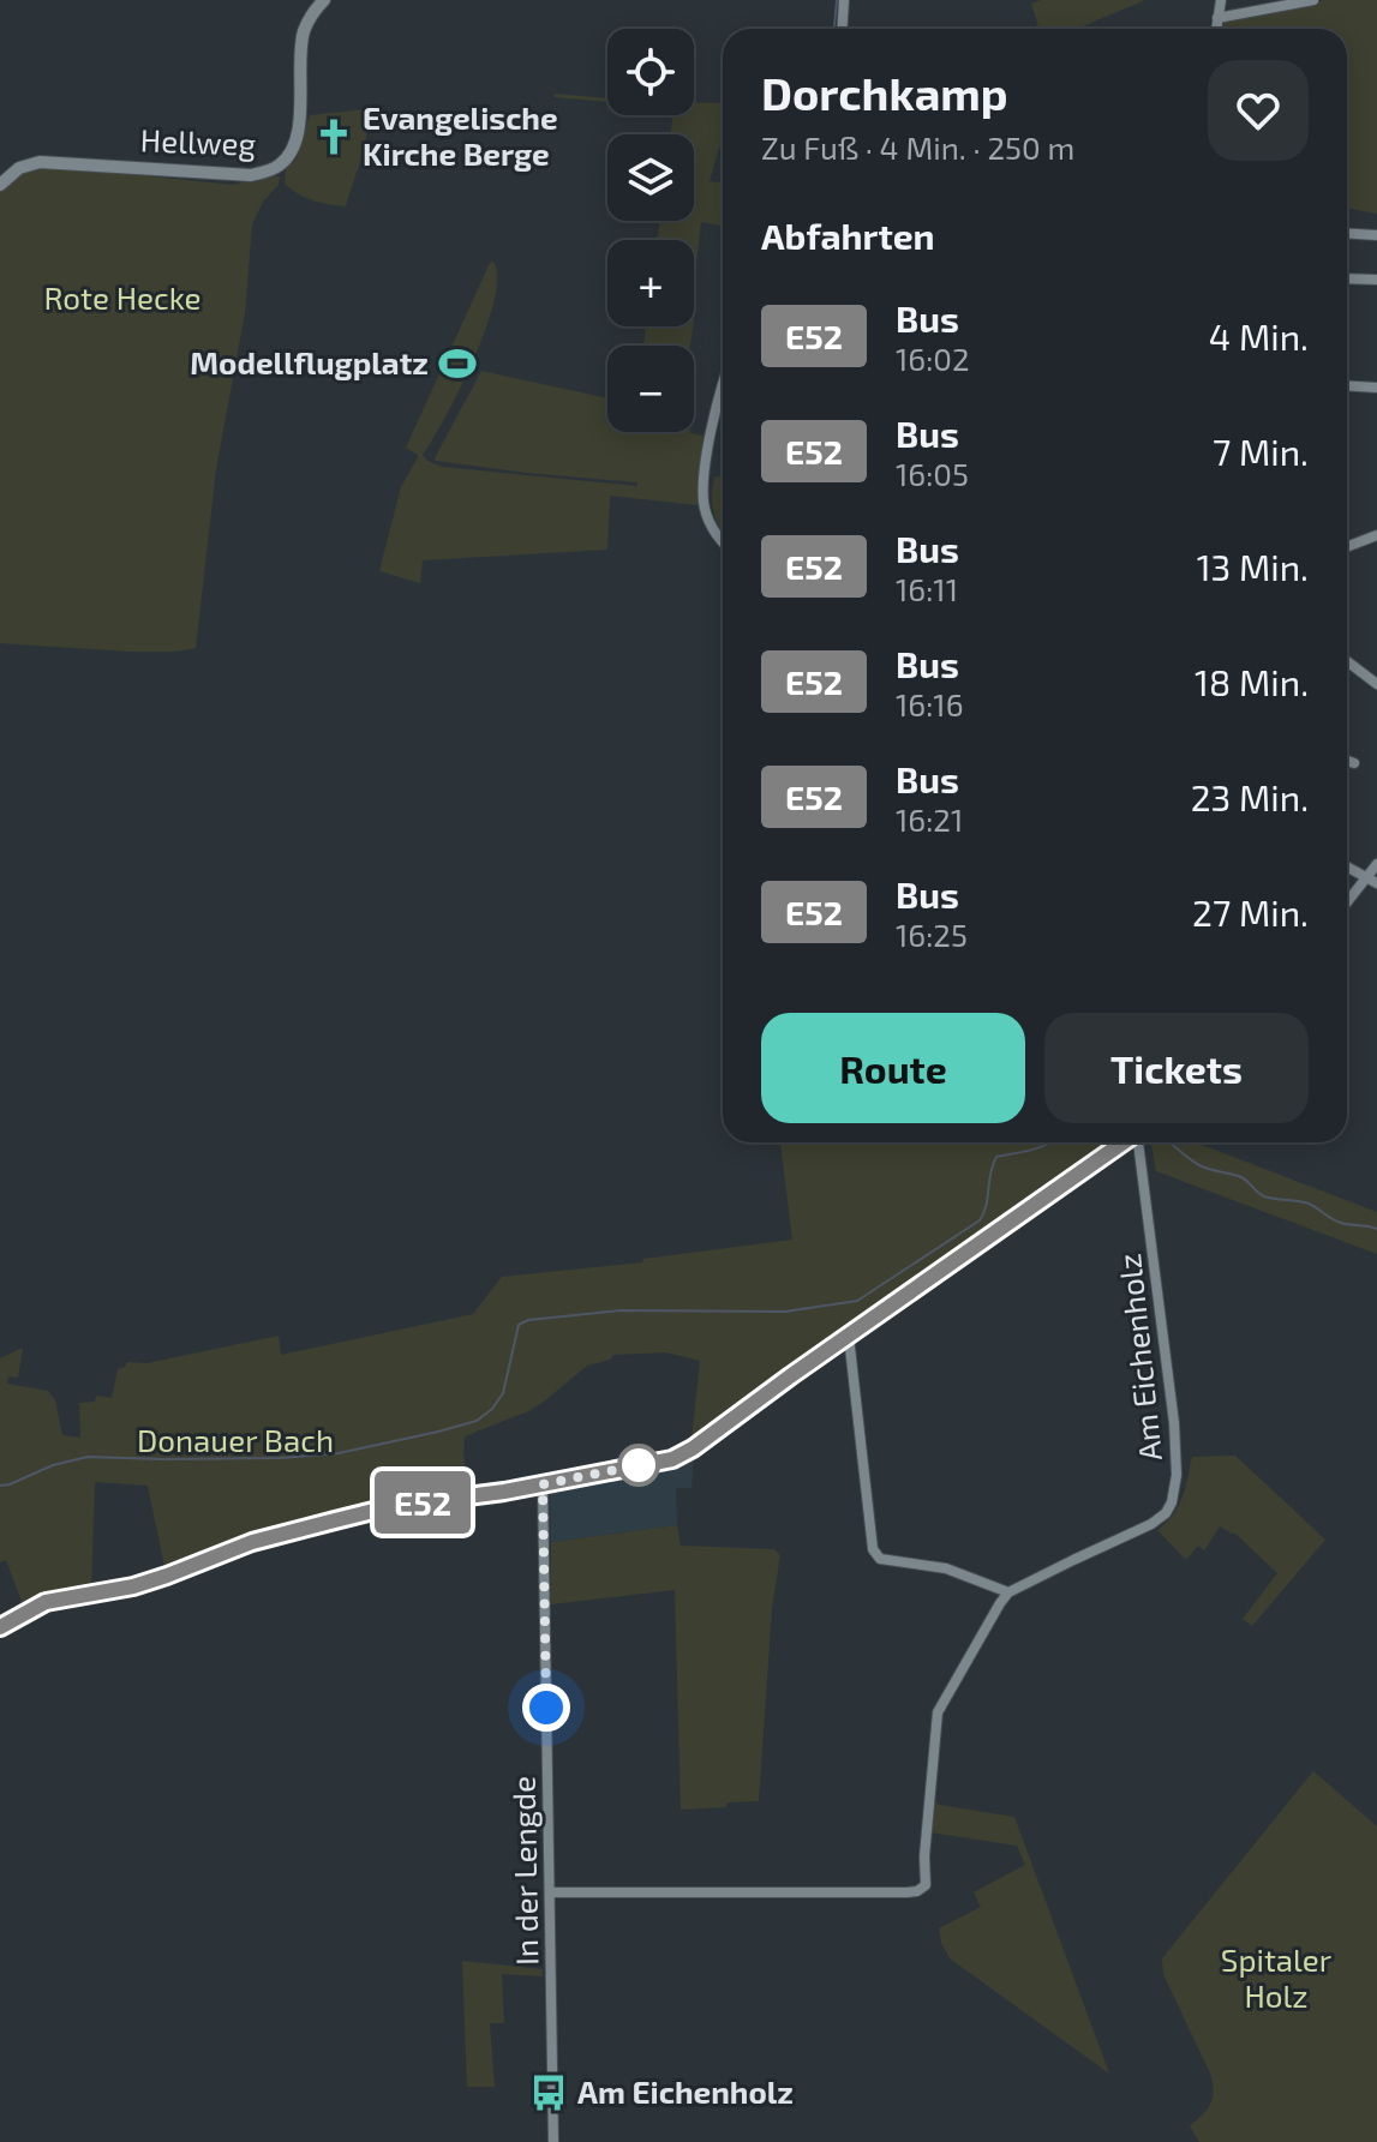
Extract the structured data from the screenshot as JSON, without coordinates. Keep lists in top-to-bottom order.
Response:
{
  "streets": {
    "street": ["Hellweg", "Am Eichenholz", "In der Lengde"]
  },
  "parks": ["Rote Hecke", "Donauer Bach", "Spitaler Holz"],
  "places": {
    "church": ["Evangelische Kirche Berge"],
    "sports": ["Modellflugplatz"],
    "bus stop": ["Am Eichenholz"]
  },
  "lines": ["bus line E52"],
  "page": {
    "on_map": "E52",
    "map_buttons": ["+", "−"],
    "heading": [
      ["Dorchkamp", "Zu Fuß · 4 Min. · 250 m"],
      "Abfahrten"
    ],
    "list": [
      {
        "mark": "E52",
        "name": "Bus",
        "note": "16:02",
        "value": "4 Min."
      },
      {
        "mark": "E52",
        "name": "Bus",
        "note": "16:05",
        "value": "7 Min."
      },
      {
        "mark": "E52",
        "name": "Bus",
        "note": "16:11",
        "value": "13 Min."
      },
      {
        "mark": "E52",
        "name": "Bus",
        "note": "16:16",
        "value": "18 Min."
      },
      {
        "mark": "E52",
        "name": "Bus",
        "note": "16:21",
        "value": "23 Min."
      },
      {
        "mark": "E52",
        "name": "Bus",
        "note": "16:25",
        "value": "27 Min."
      }
    ],
    "buttons": ["Route", "Tickets"]
  }
}
